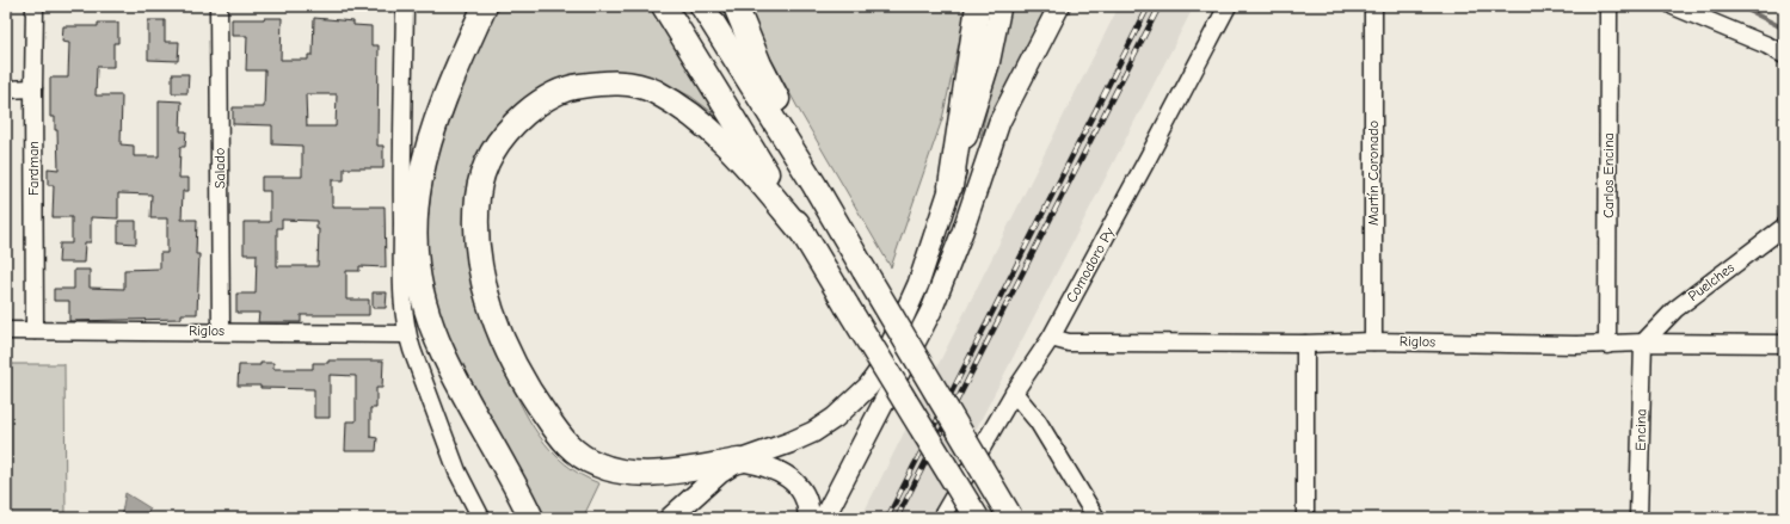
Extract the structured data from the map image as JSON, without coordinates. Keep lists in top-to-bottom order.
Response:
{
  "streets": {
    "street": [
      "Fardman",
      "Salado",
      "Martín Coronado",
      "Carlos Encina",
      "Comodoro Py",
      "Puelches",
      "Riglos",
      "Encina"
    ]
  },
  "crossings": [
    ["Fardman", "Riglos"],
    ["Salado", "Riglos"],
    ["Martín Coronado", "Riglos"],
    ["Carlos Encina", "Riglos"],
    ["Comodoro Py", "Riglos"],
    ["Puelches", "Riglos"],
    ["Puelches", "Encina"],
    ["Riglos", "Encina"]
  ]
}
